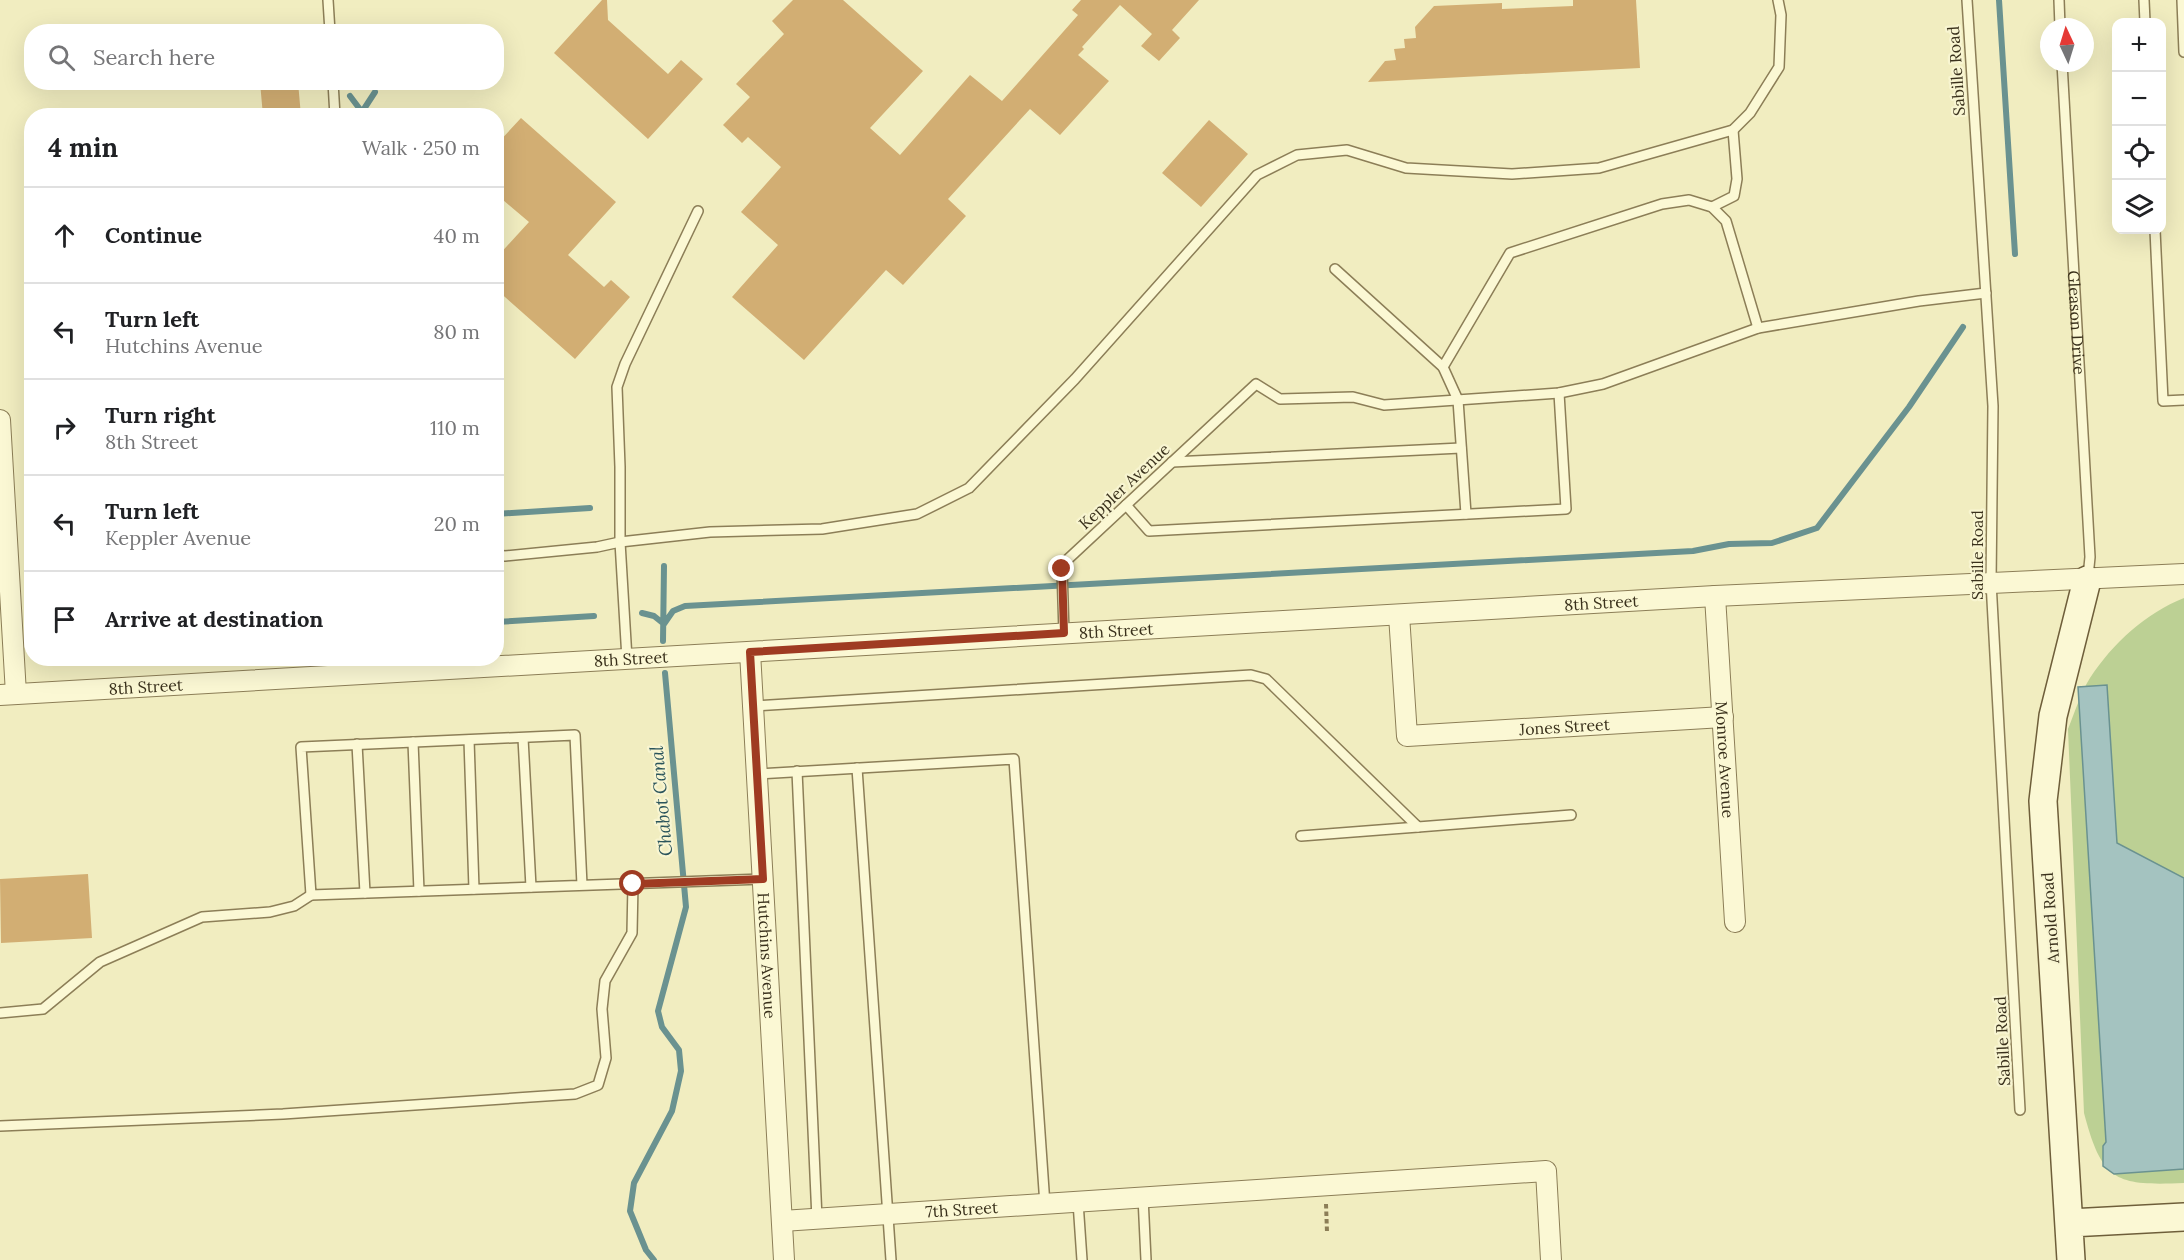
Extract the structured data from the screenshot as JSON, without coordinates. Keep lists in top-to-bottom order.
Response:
{
  "streets": {
    "street": [
      "8th Street",
      "Jones Street",
      "Monroe Avenue",
      "Arnold Road",
      "Hutchins Avenue",
      "7th Street"
    ],
    "lane": ["Sabille Road", "Gleason Drive", "Keppler Avenue"]
  },
  "crossings": [
    ["Sabille Road", "8th Street"],
    ["Gleason Drive", "8th Street"],
    ["Gleason Drive", "Arnold Road"],
    ["Keppler Avenue", "8th Street"],
    ["8th Street", "Jones Street"],
    ["8th Street", "Monroe Avenue"],
    ["8th Street", "Arnold Road"],
    ["8th Street", "Hutchins Avenue"],
    ["Jones Street", "Monroe Avenue"],
    ["Hutchins Avenue", "7th Street"]
  ],
  "water": ["Chabot Canal"],
  "north": "top",
  "page": {
    "map_buttons": ["+", "−"],
    "search": "Search here",
    "heading": ["4 min", "Walk · 250 m"],
    "list": [
      ["Continue", "40 m"],
      ["Turn left", "Hutchins Avenue", "80 m"],
      ["Turn right", "8th Street", "110 m"],
      ["Turn left", "Keppler Avenue", "20 m"],
      "Arrive at destination"
    ]
  }
}
